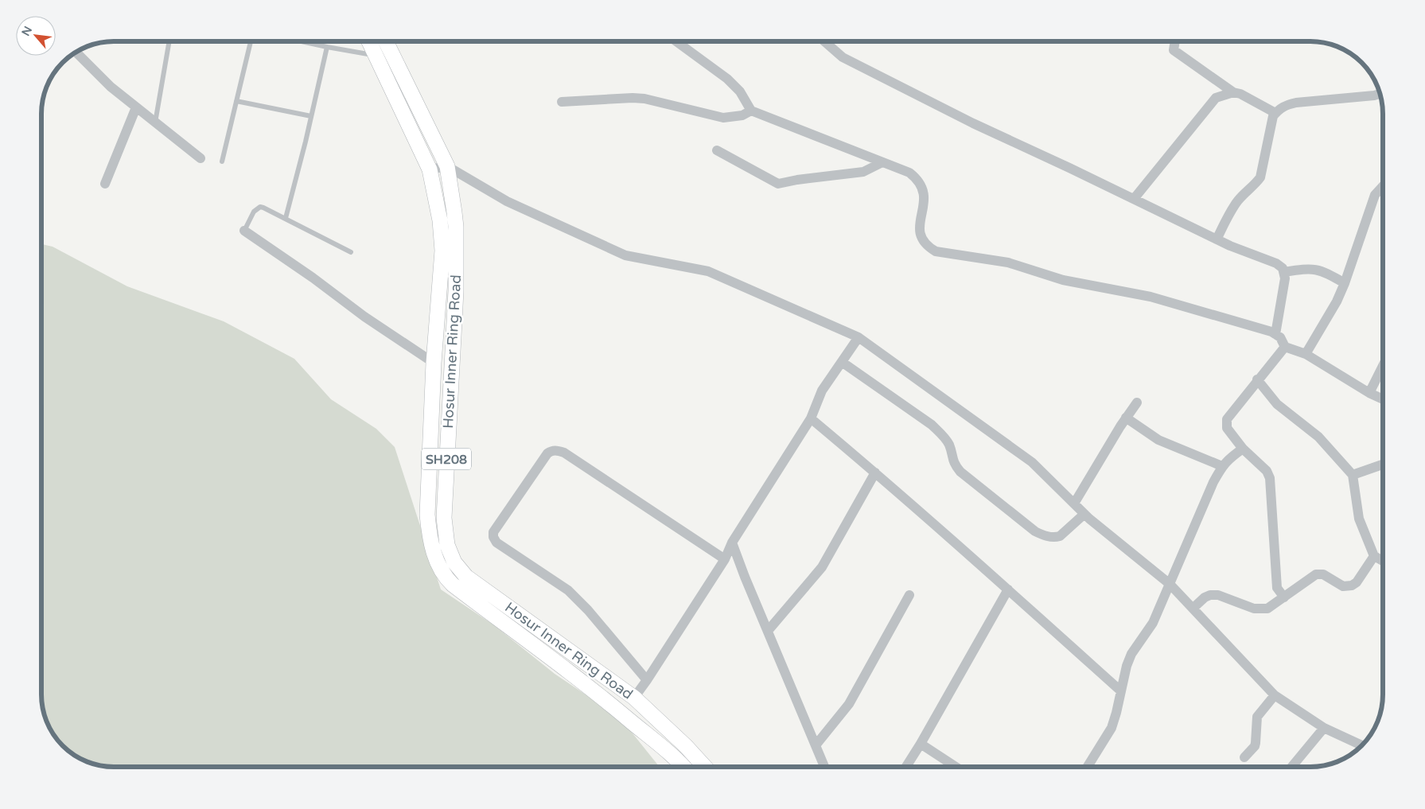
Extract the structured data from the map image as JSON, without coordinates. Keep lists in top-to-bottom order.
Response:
{
  "streets": {
    "main road": ["Hosur Inner Ring Road", "SH208"]
  },
  "north": "top left"
}
